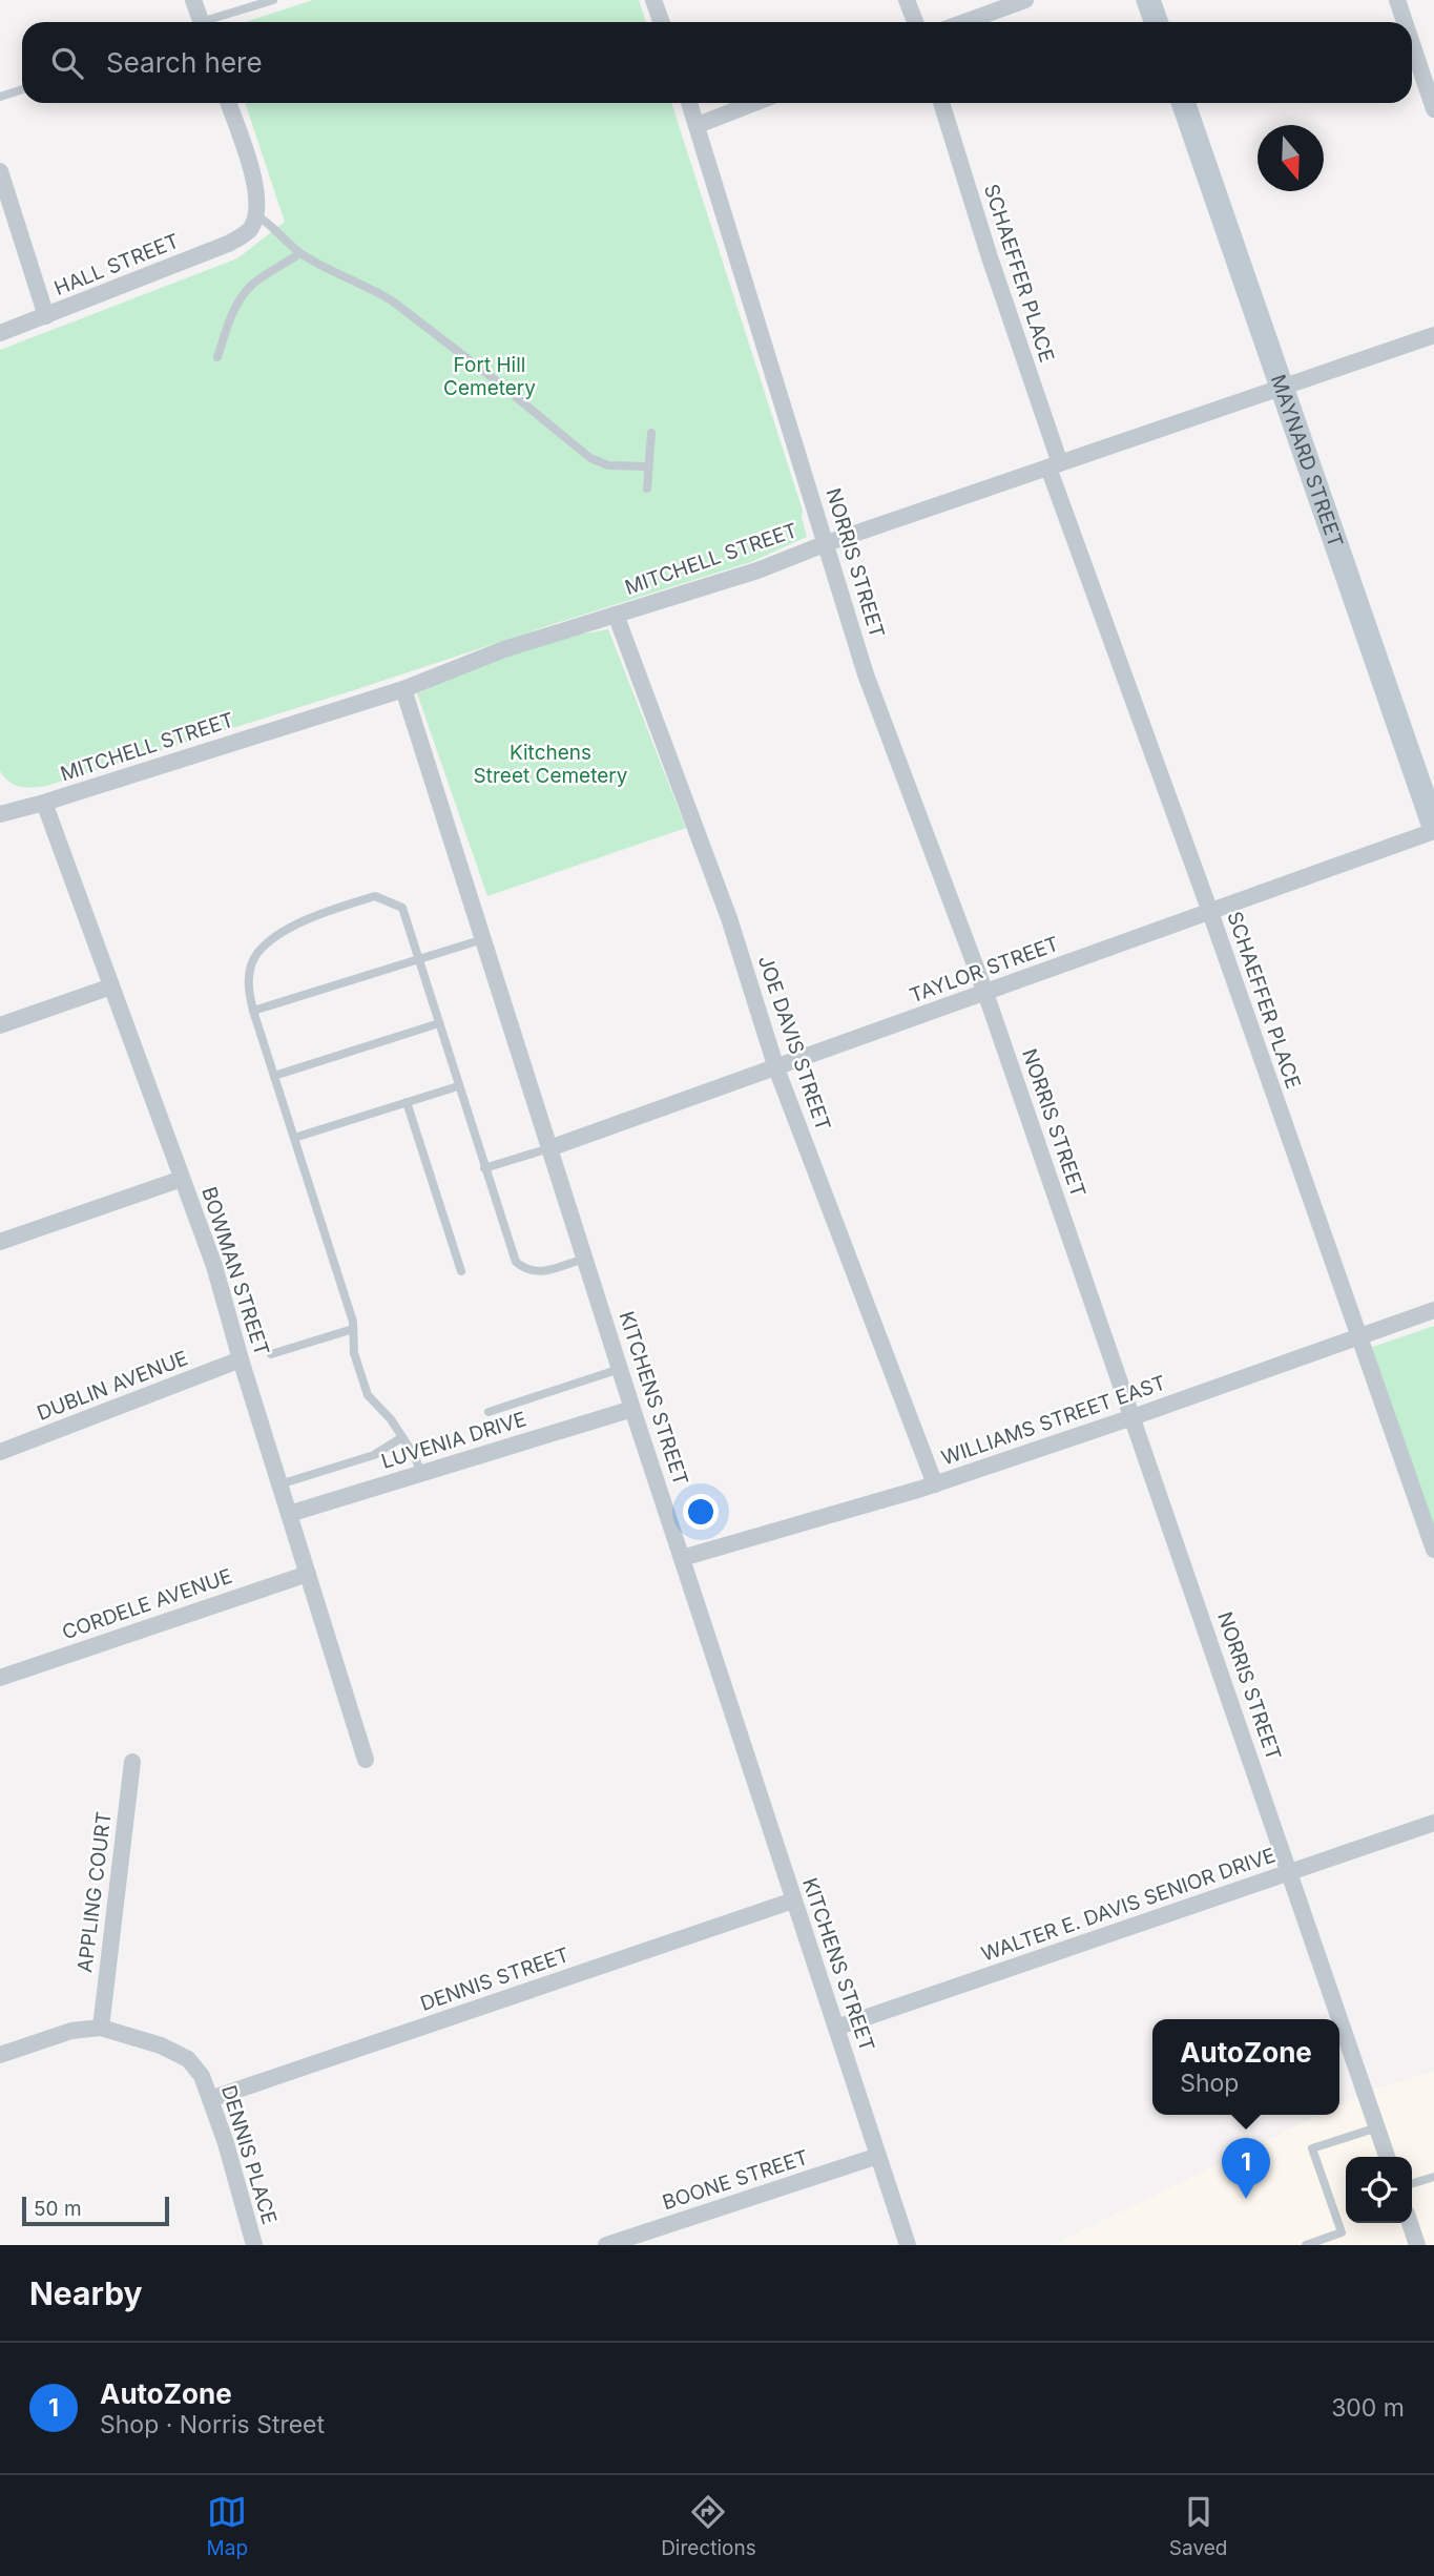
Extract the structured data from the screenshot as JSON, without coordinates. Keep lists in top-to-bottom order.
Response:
{
  "streets": {
    "street": [
      "HALL STREET",
      "SCHAEFFER PLACE",
      "MAYNARD STREET",
      "MITCHELL STREET",
      "NORRIS STREET",
      "TAYLOR STREET",
      "JOE DAVIS STREET",
      "BOWMAN STREET",
      "DUBLIN AVENUE",
      "KITCHENS STREET",
      "WILLIAMS STREET EAST",
      "LUVENIA DRIVE",
      "CORDELE AVENUE",
      "APPLING COURT",
      "WALTER E. DAVIS SENIOR DRIVE",
      "DENNIS STREET",
      "DENNIS PLACE",
      "BOONE STREET"
    ]
  },
  "crossings": [
    ["SCHAEFFER PLACE", "MITCHELL STREET"],
    ["SCHAEFFER PLACE", "TAYLOR STREET"],
    ["SCHAEFFER PLACE", "WILLIAMS STREET EAST"],
    ["MAYNARD STREET", "MITCHELL STREET"],
    ["MAYNARD STREET", "TAYLOR STREET"],
    ["MITCHELL STREET", "NORRIS STREET"],
    ["MITCHELL STREET", "JOE DAVIS STREET"],
    ["MITCHELL STREET", "BOWMAN STREET"],
    ["MITCHELL STREET", "KITCHENS STREET"],
    ["NORRIS STREET", "TAYLOR STREET"],
    ["NORRIS STREET", "WILLIAMS STREET EAST"],
    ["NORRIS STREET", "WALTER E. DAVIS SENIOR DRIVE"],
    ["TAYLOR STREET", "JOE DAVIS STREET"],
    ["TAYLOR STREET", "KITCHENS STREET"],
    ["JOE DAVIS STREET", "WILLIAMS STREET EAST"],
    ["BOWMAN STREET", "DUBLIN AVENUE"],
    ["BOWMAN STREET", "LUVENIA DRIVE"],
    ["BOWMAN STREET", "CORDELE AVENUE"],
    ["KITCHENS STREET", "WILLIAMS STREET EAST"],
    ["KITCHENS STREET", "LUVENIA DRIVE"],
    ["KITCHENS STREET", "WALTER E. DAVIS SENIOR DRIVE"],
    ["KITCHENS STREET", "DENNIS STREET"],
    ["KITCHENS STREET", "BOONE STREET"],
    ["APPLING COURT", "DENNIS PLACE"],
    ["DENNIS STREET", "DENNIS PLACE"]
  ],
  "parks": ["Fort Hill Cemetery", "Kitchens Street Cemetery"],
  "scale_bar": "50 m",
  "north": "bottom",
  "page": {
    "search": "Search here",
    "popup": ["AutoZone", "Shop"],
    "pins": "1",
    "scale": "50 m",
    "heading": "Nearby",
    "list": [
      {
        "mark": "1",
        "name": "AutoZone",
        "note": "Shop · Norris Street",
        "value": "300 m"
      }
    ],
    "nav": ["Map", "Directions", "Saved"]
  }
}
